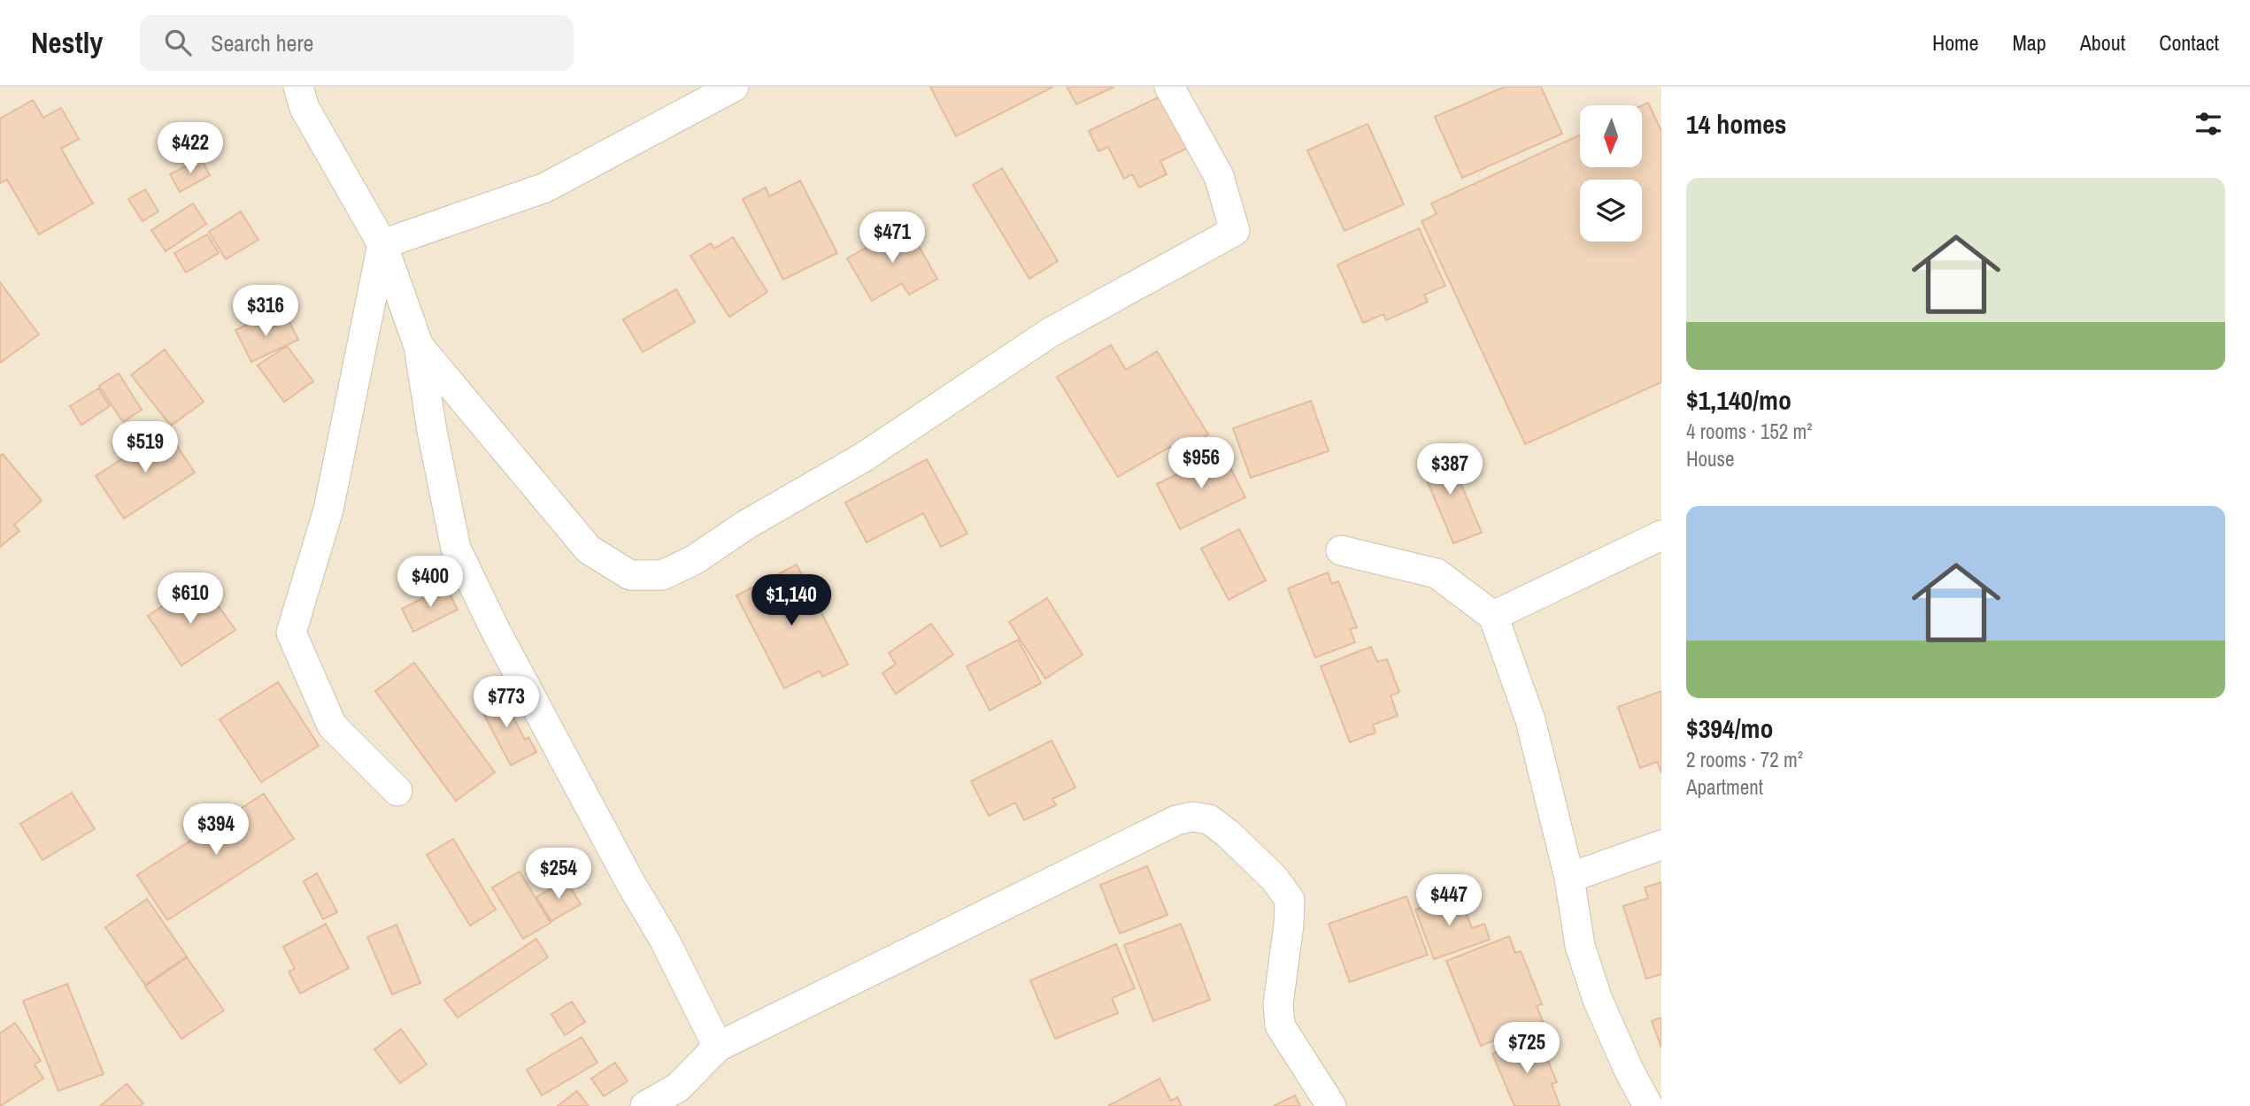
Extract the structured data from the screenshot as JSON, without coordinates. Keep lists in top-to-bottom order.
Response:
{
  "north": "bottom",
  "page": {
    "header": "Nestly",
    "search": "Search here",
    "nav": [
      "Home",
      "Map",
      "About",
      "Contact"
    ],
    "heading": "14 homes",
    "price": [
      "$422",
      "$471",
      "$316",
      "$519",
      "$956",
      "$387",
      "$400",
      "$610",
      "$1,140",
      "$773",
      "$394",
      "$254",
      "$447",
      "$725"
    ],
    "list": [
      {
        "name": "$1,140/mo",
        "note": "4 rooms · 152 m² · House"
      },
      {
        "name": "$394/mo",
        "note": "2 rooms · 72 m² · Apartment"
      }
    ]
  }
}
